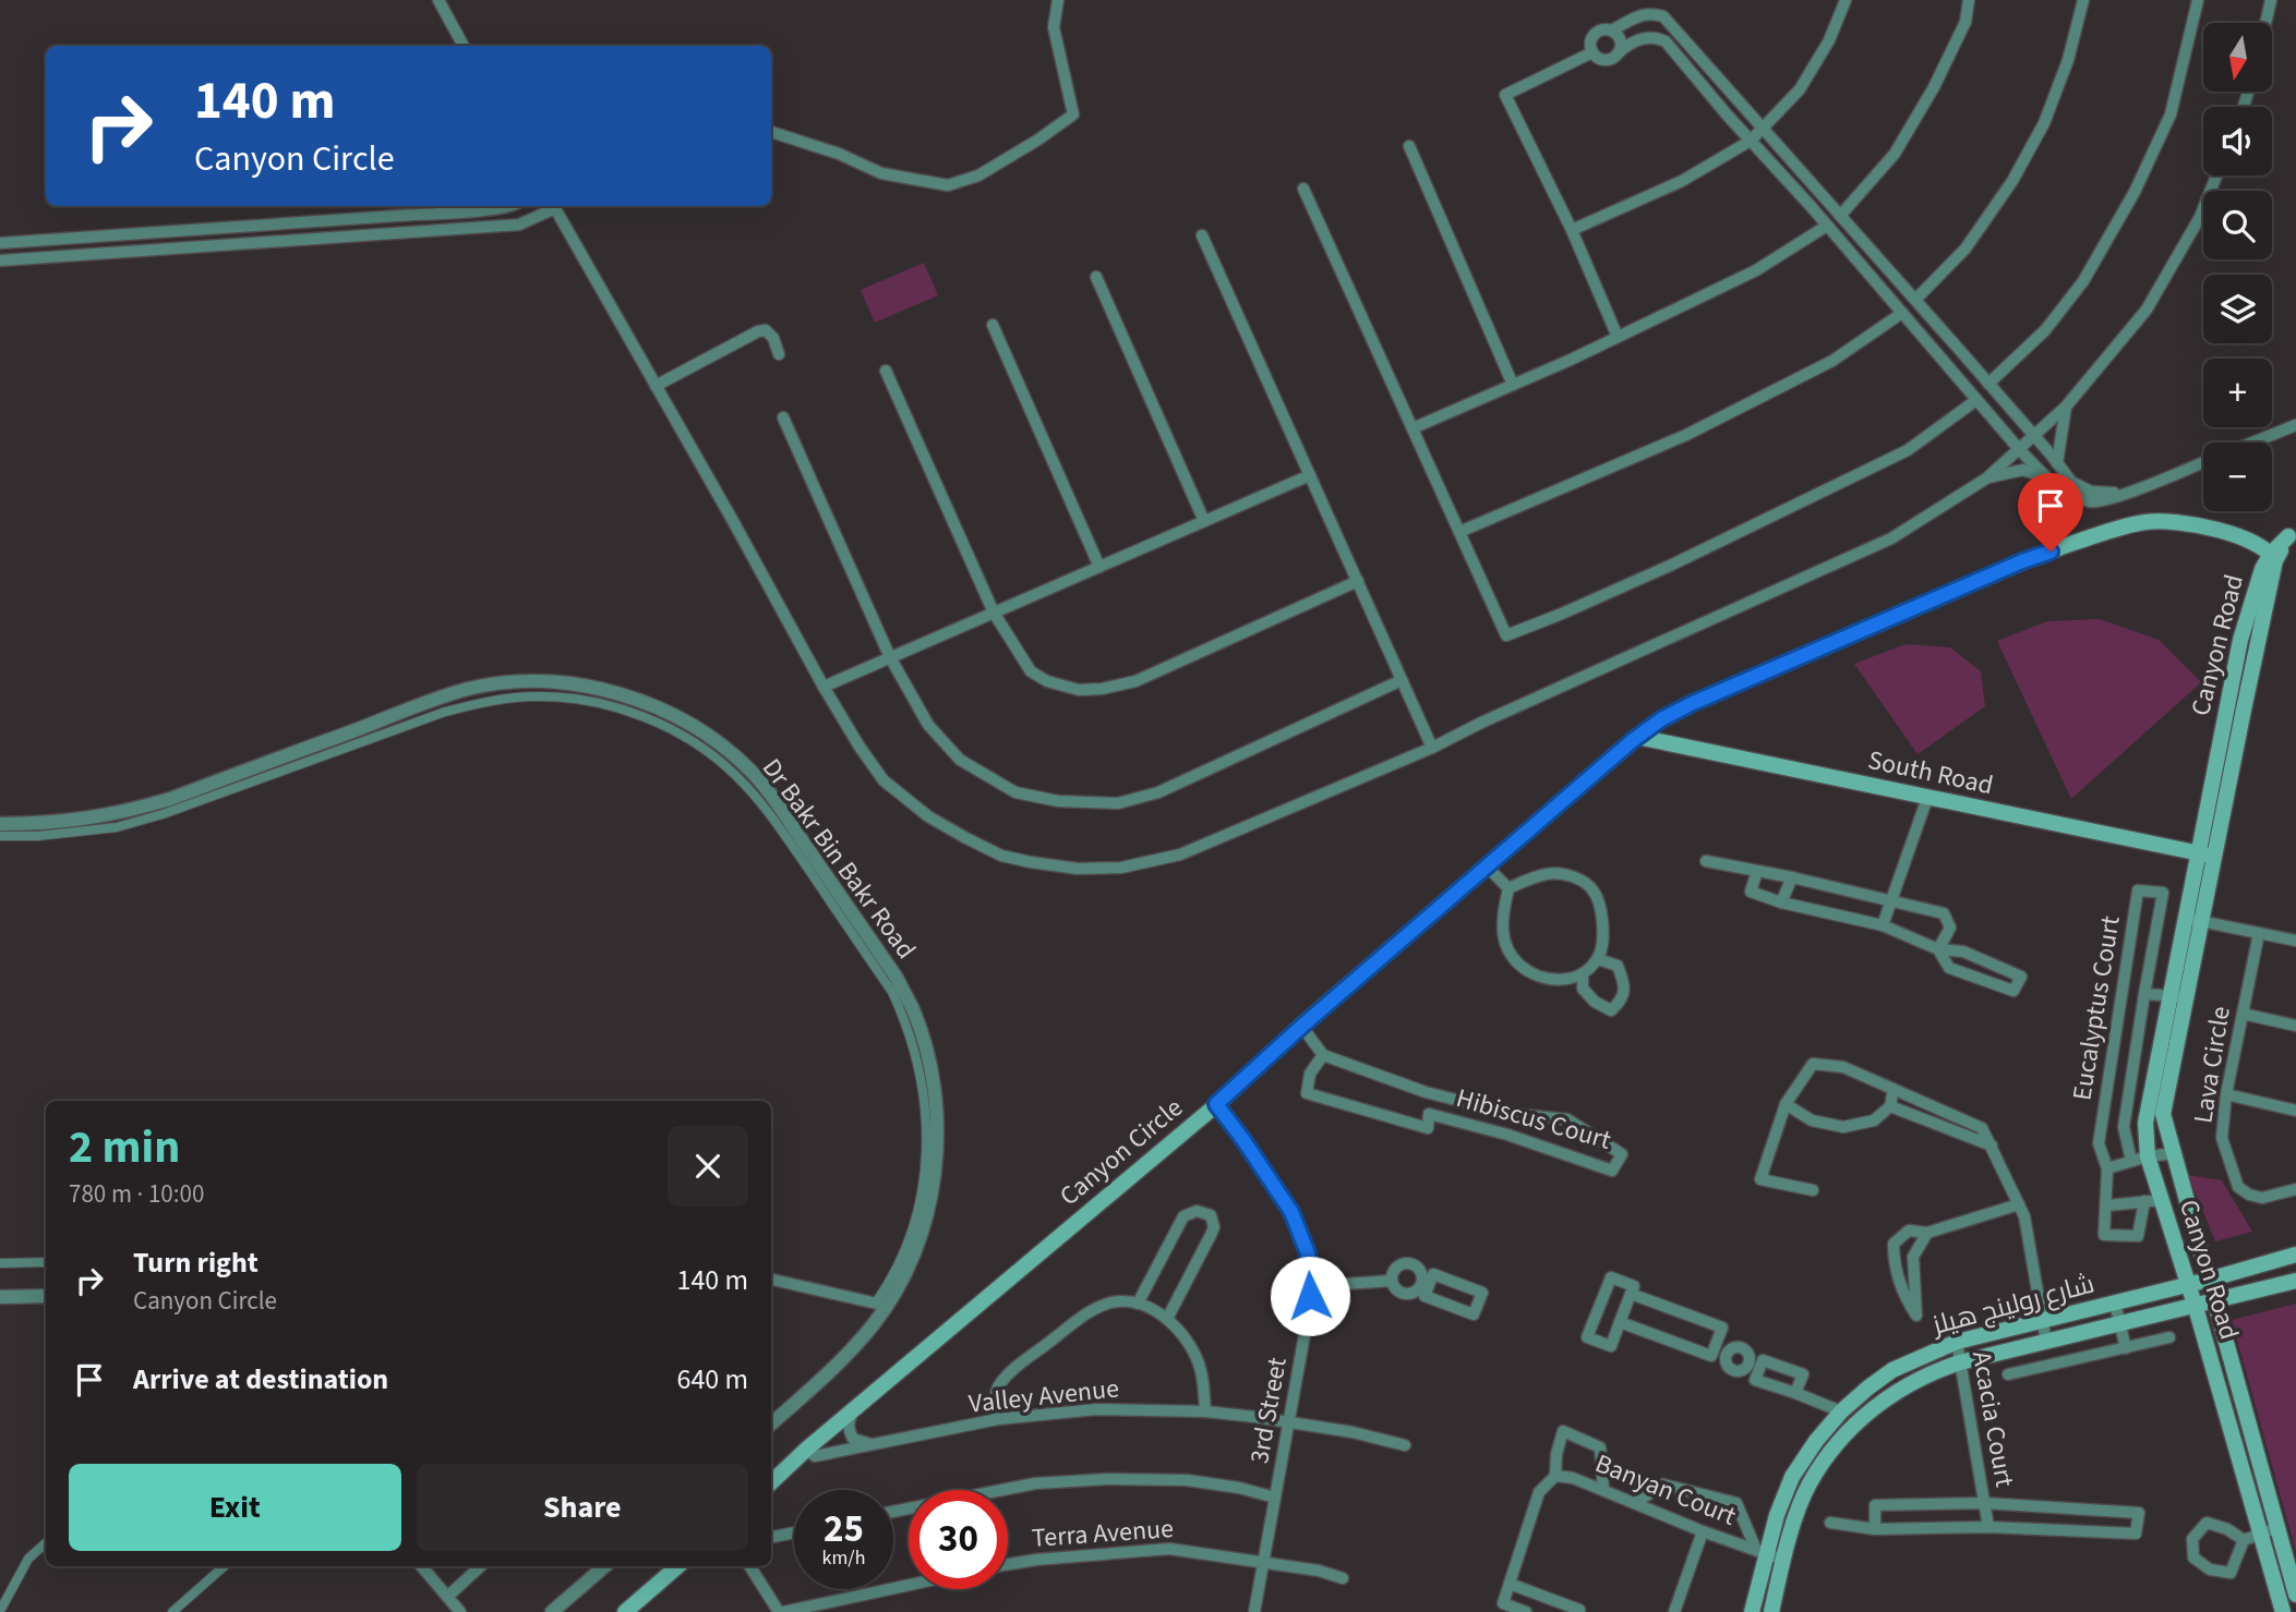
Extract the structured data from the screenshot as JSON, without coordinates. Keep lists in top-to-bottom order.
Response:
{
  "streets": {
    "main road": [
      "Canyon Road",
      "South Road",
      "Canyon Circle",
      "شارع رولينج هيلز"
    ],
    "street": [
      "Dr Bakr Bin Bakr Road",
      "Eucalyptus Court",
      "Lava Circle",
      "Hibiscus Court",
      "Valley Avenue",
      "3rd Street",
      "Acacia Court",
      "Banyan Court",
      "Terra Avenue"
    ]
  },
  "crossings": [
    ["Canyon Road", "South Road"],
    ["Canyon Road", "Eucalyptus Court"],
    ["Canyon Road", "Canyon Circle"],
    ["Canyon Road", "شارع رولينج هيلز"],
    ["South Road", "Canyon Circle"],
    ["Canyon Circle", "Valley Avenue"],
    ["Canyon Circle", "3rd Street"],
    ["شارع رولينج هيلز", "Acacia Court"],
    ["شارع رولينج هيلز", "Banyan Court"],
    ["Valley Avenue", "3rd Street"],
    ["3rd Street", "Terra Avenue"]
  ],
  "north": "bottom",
  "page": {
    "map_buttons": ["+", "−"],
    "turn": ["140 m", "Canyon Circle"],
    "heading": ["2 min", "780 m · 10:00"],
    "list": [
      {
        "name": "Turn right",
        "note": "Canyon Circle",
        "value": "140 m"
      },
      {
        "name": "Arrive at destination",
        "value": "640 m"
      }
    ],
    "buttons": ["Exit", "Share"],
    "speed": "25 km/h",
    "limit": "30"
  }
}
